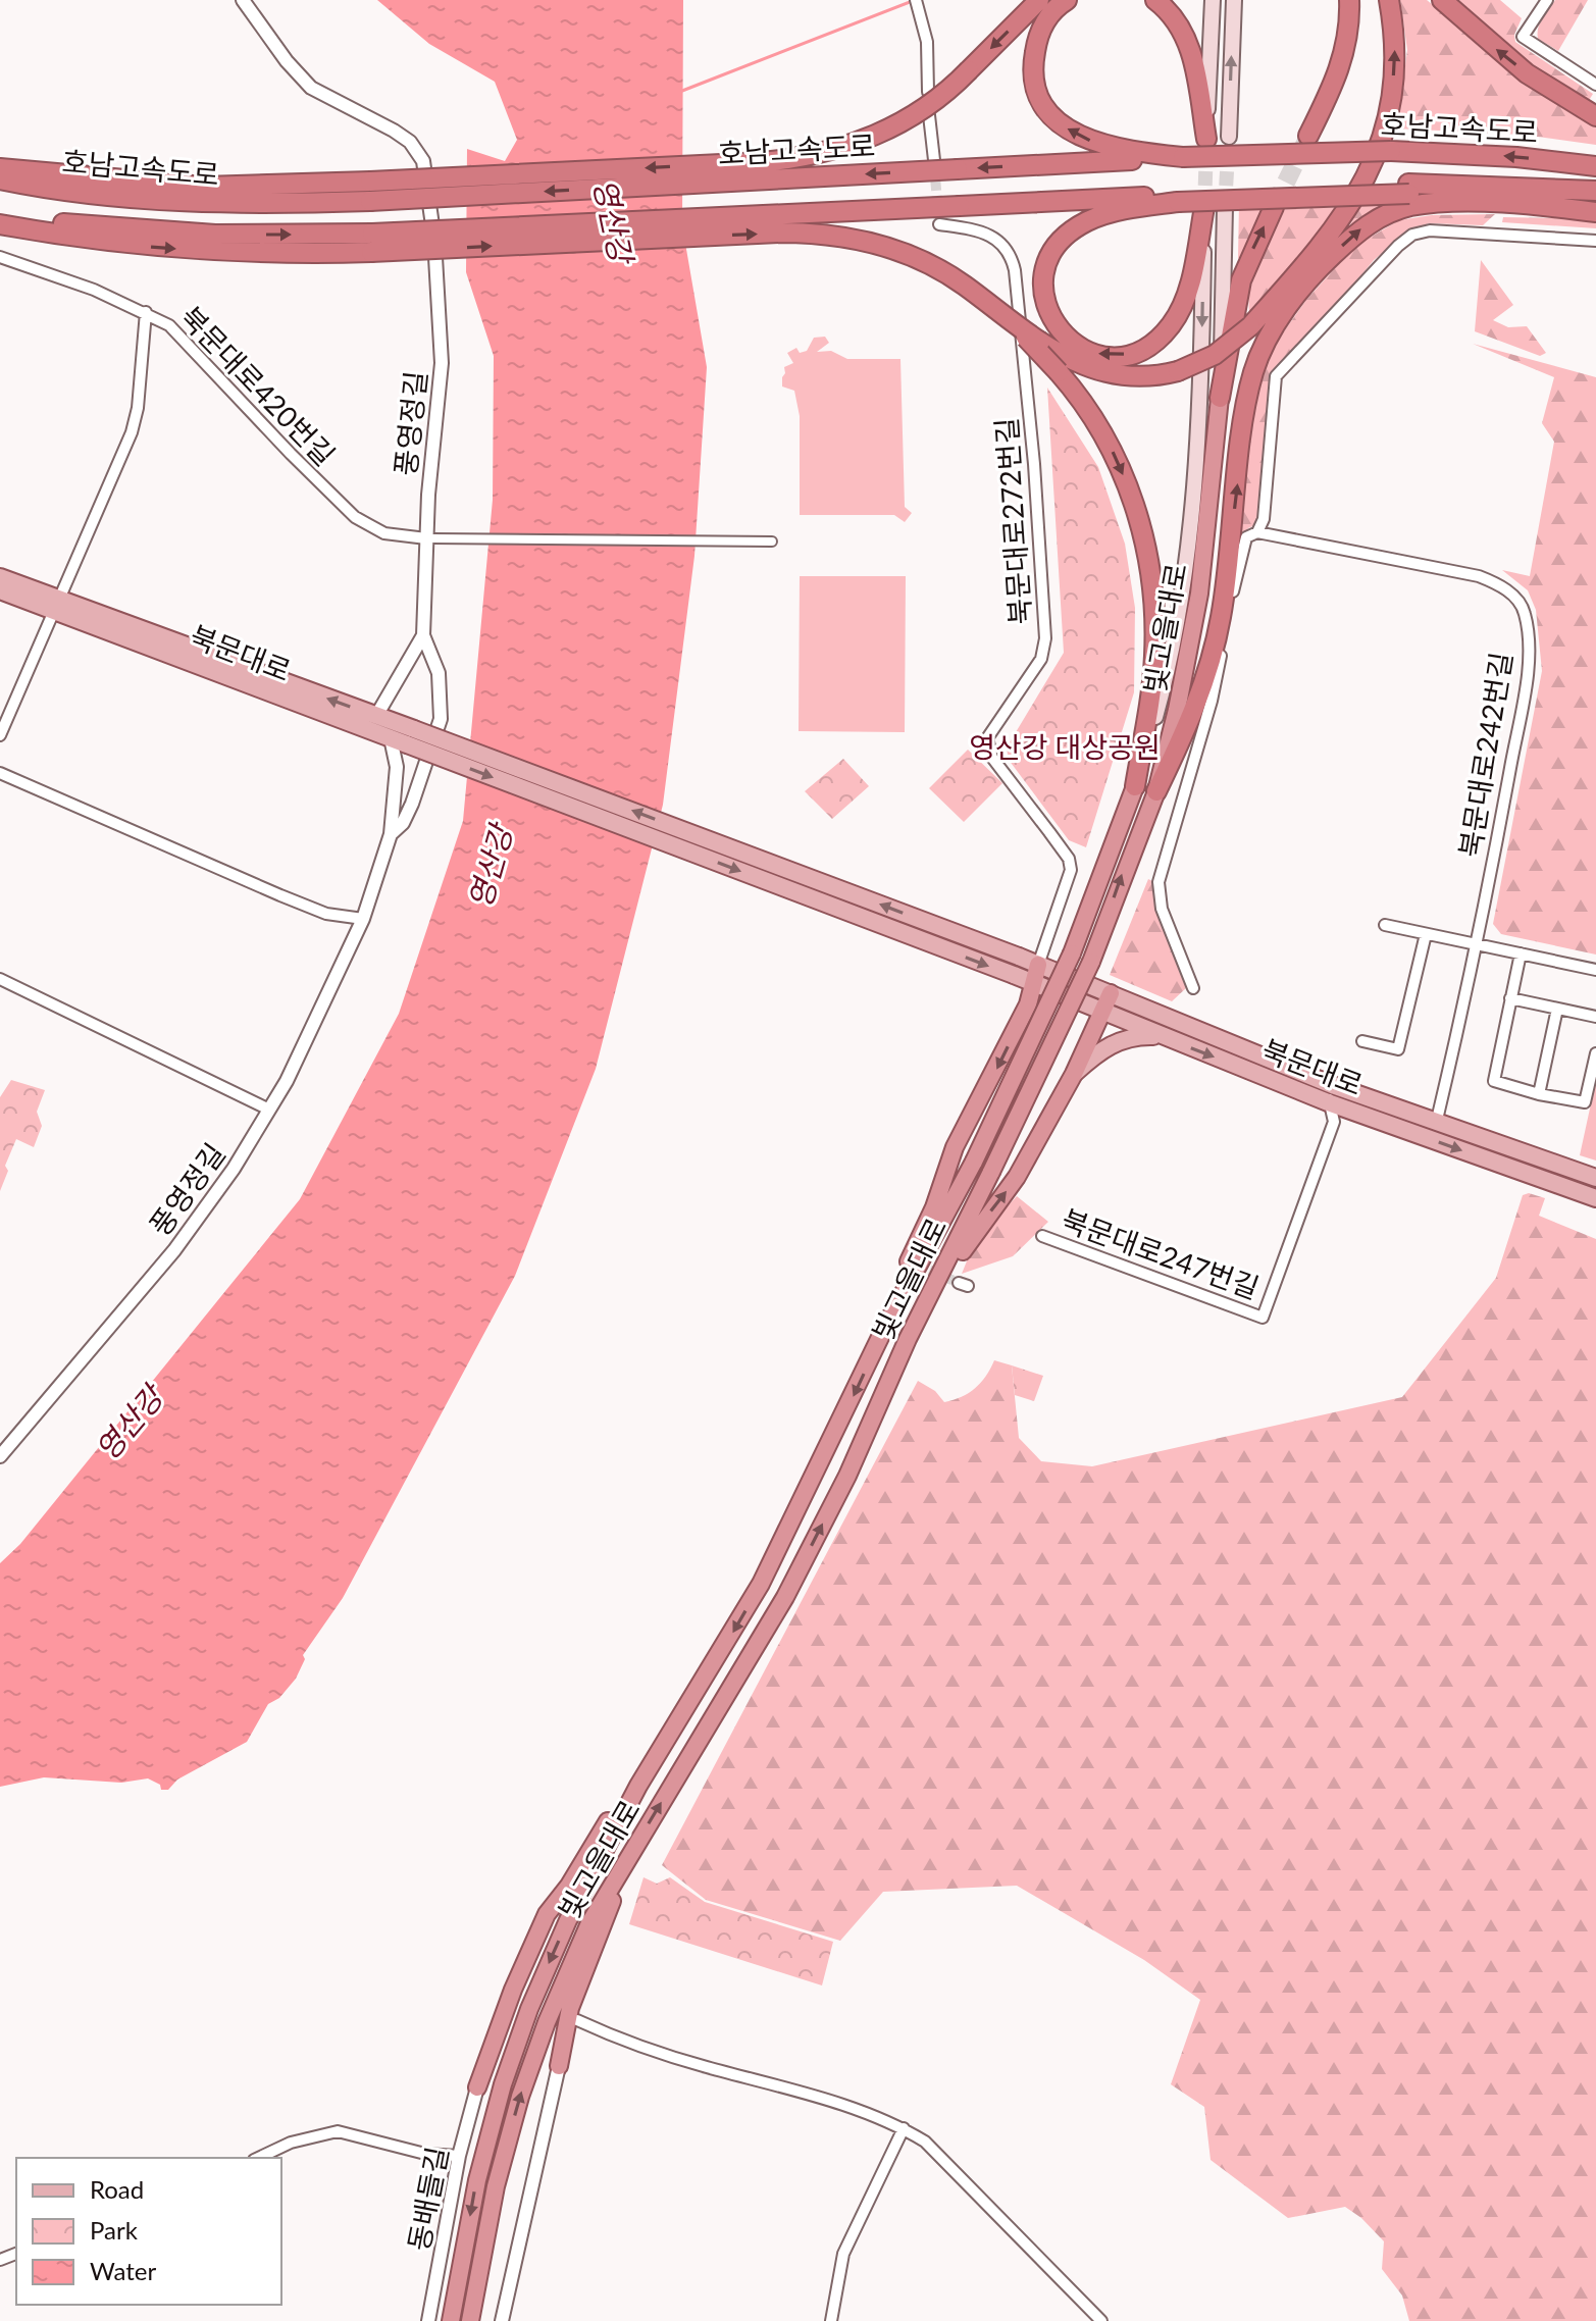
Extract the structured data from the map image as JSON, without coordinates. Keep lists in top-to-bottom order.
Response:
{
  "streets": {
    "highway": ["호남고속도로", "빛고을대로"],
    "main road": ["북문대로"],
    "street": [
      "북문대로420번길",
      "풍영정길",
      "북문대로272번길",
      "북문대로242번길",
      "북문대로247번길",
      "동배들길"
    ]
  },
  "crossings": [
    ["북문대로420번길", "풍영정길"],
    ["북문대로272번길", "북문대로"],
    ["북문대로", "북문대로242번길"],
    ["북문대로", "북문대로247번길"]
  ],
  "water": ["영산강"],
  "parks": ["영산강 대상공원"],
  "legend": ["Road", "Park", "Water"]
}
